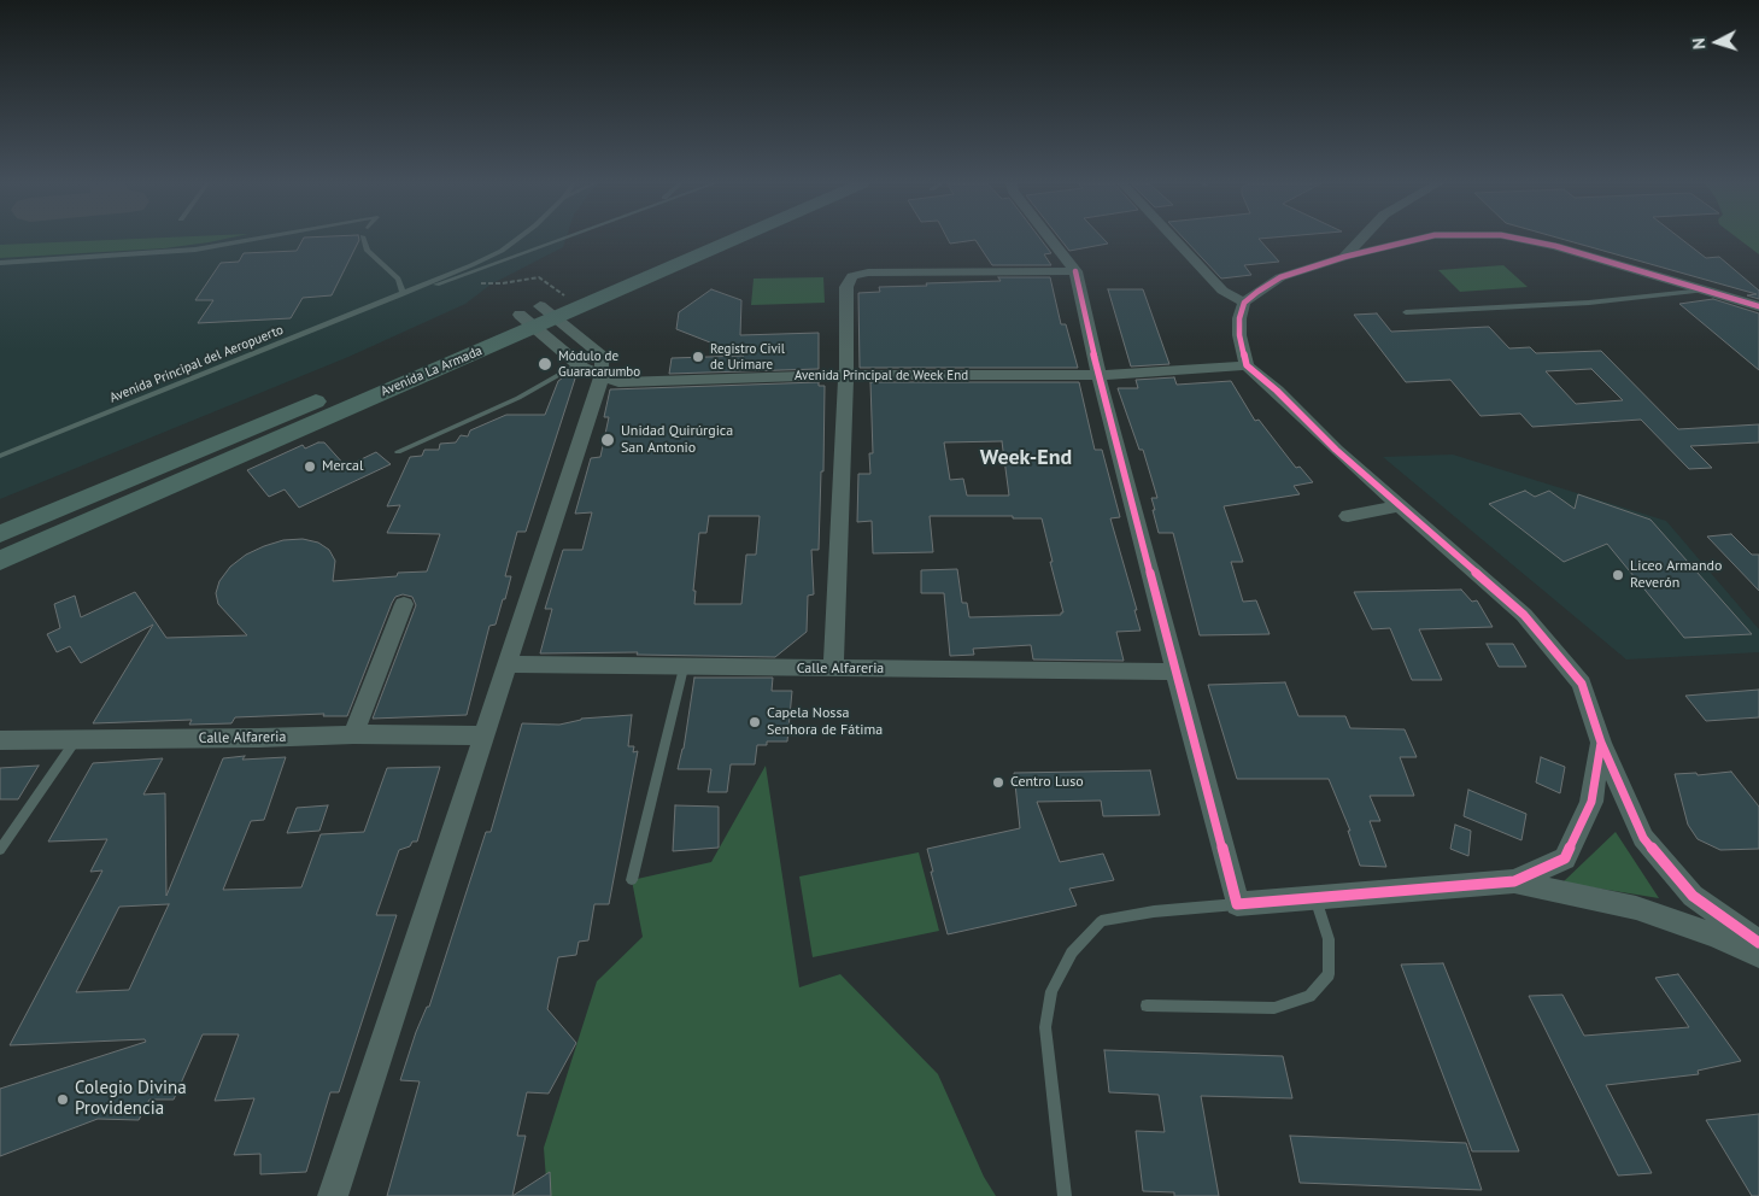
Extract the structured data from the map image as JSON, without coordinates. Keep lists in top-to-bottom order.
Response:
{
  "streets": {
    "main road": ["Avenida La Armada"],
    "street": ["Avenida Principal de Week End", "Calle Alfareria"],
    "lane": ["Avenida Principal del Aeropuerto"]
  },
  "crossings": [
    ["Avenida La Armada", "Avenida Principal de Week End"]
  ],
  "districts": ["Week-End"],
  "places": [
    "Registro Civil de Urimare",
    "Módulo de Guaracarumbo",
    "Unidad Quirúrgica San Antonio",
    "Mercal",
    "Liceo Armando Reverón",
    "Capela Nossa Senhora de Fátima",
    "Centro Luso",
    "Colegio Divina Providencia"
  ],
  "north": "left"
}
